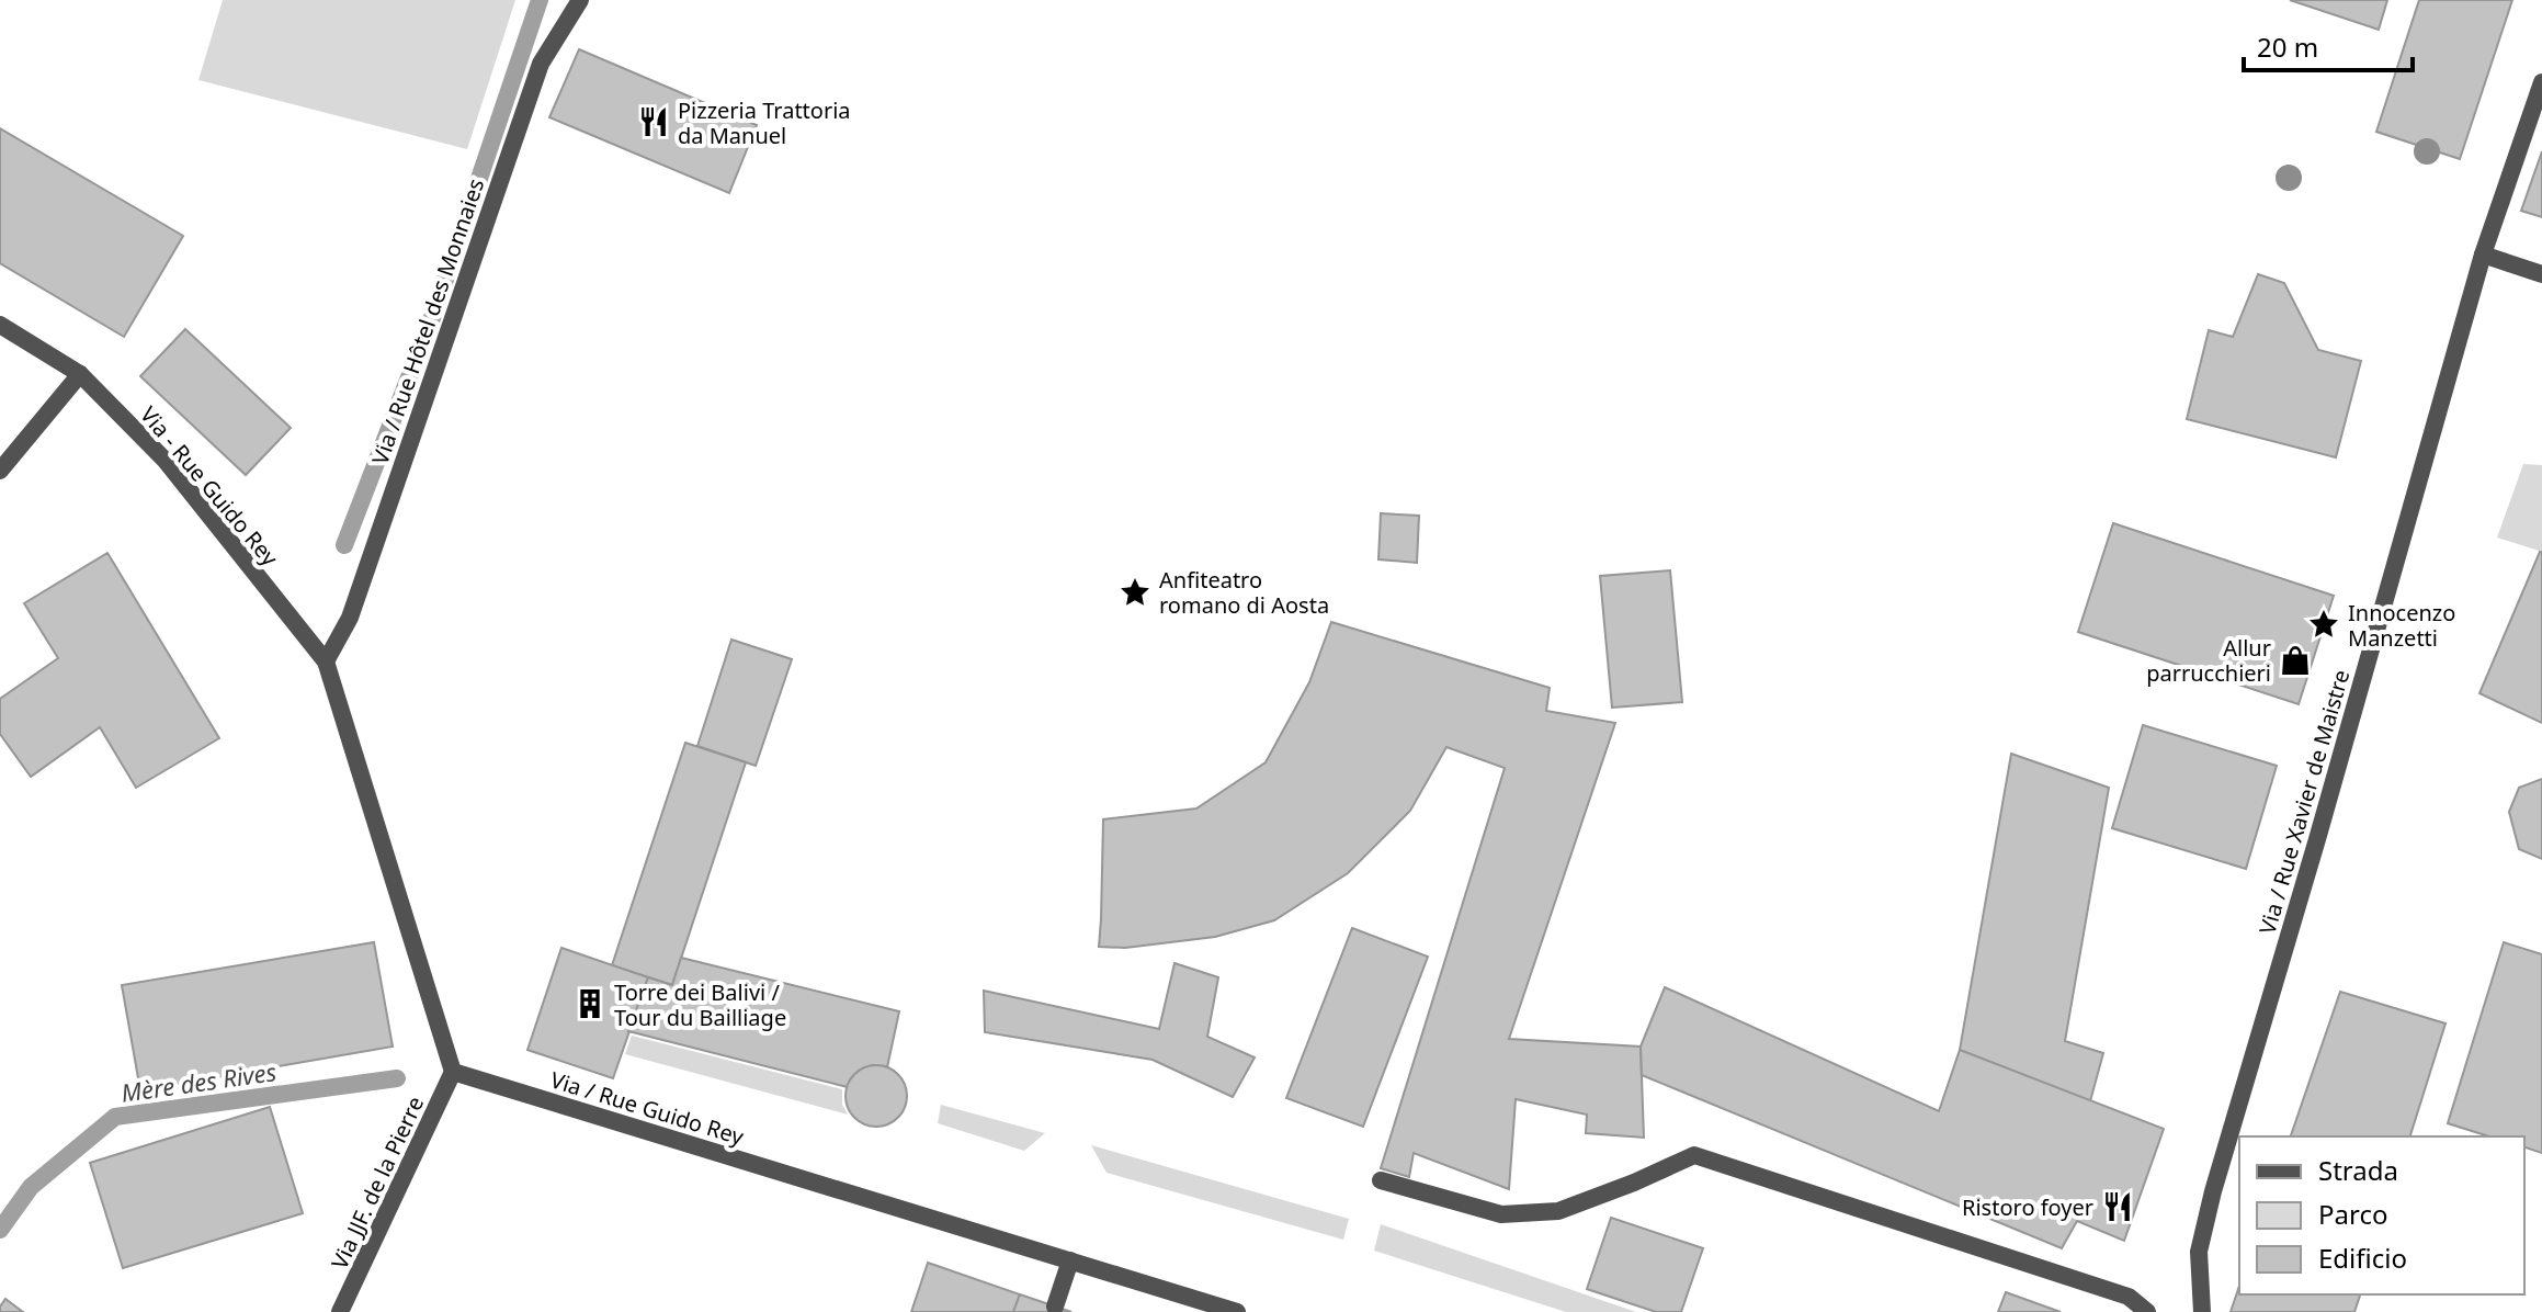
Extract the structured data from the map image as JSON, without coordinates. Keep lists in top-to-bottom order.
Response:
{
  "streets": {
    "street": [
      "Via / Rue Hôtel des Monnaies",
      "Via - Rue Guido Rey",
      "Via / Rue Xavier de Maistre",
      "Via / Rue Guido Rey",
      "Via JJF. de la Pierre"
    ]
  },
  "crossings": [
    ["Via / Rue Hôtel des Monnaies", "Via - Rue Guido Rey"],
    ["Via / Rue Guido Rey", "Via JJF. de la Pierre"]
  ],
  "water": ["Mère des Rives"],
  "places": {
    "restaurant": ["Pizzeria Trattoria da Manuel", "Ristoro foyer"],
    "place": ["Anfiteatro romano di Aosta", "Innocenzo Manzetti"],
    "shop": ["Allur parrucchieri"],
    "building": ["Torre dei Balivi / Tour du Bailliage"]
  },
  "legend": ["Strada", "Parco", "Edificio"],
  "scale_bar": "20 m"
}
